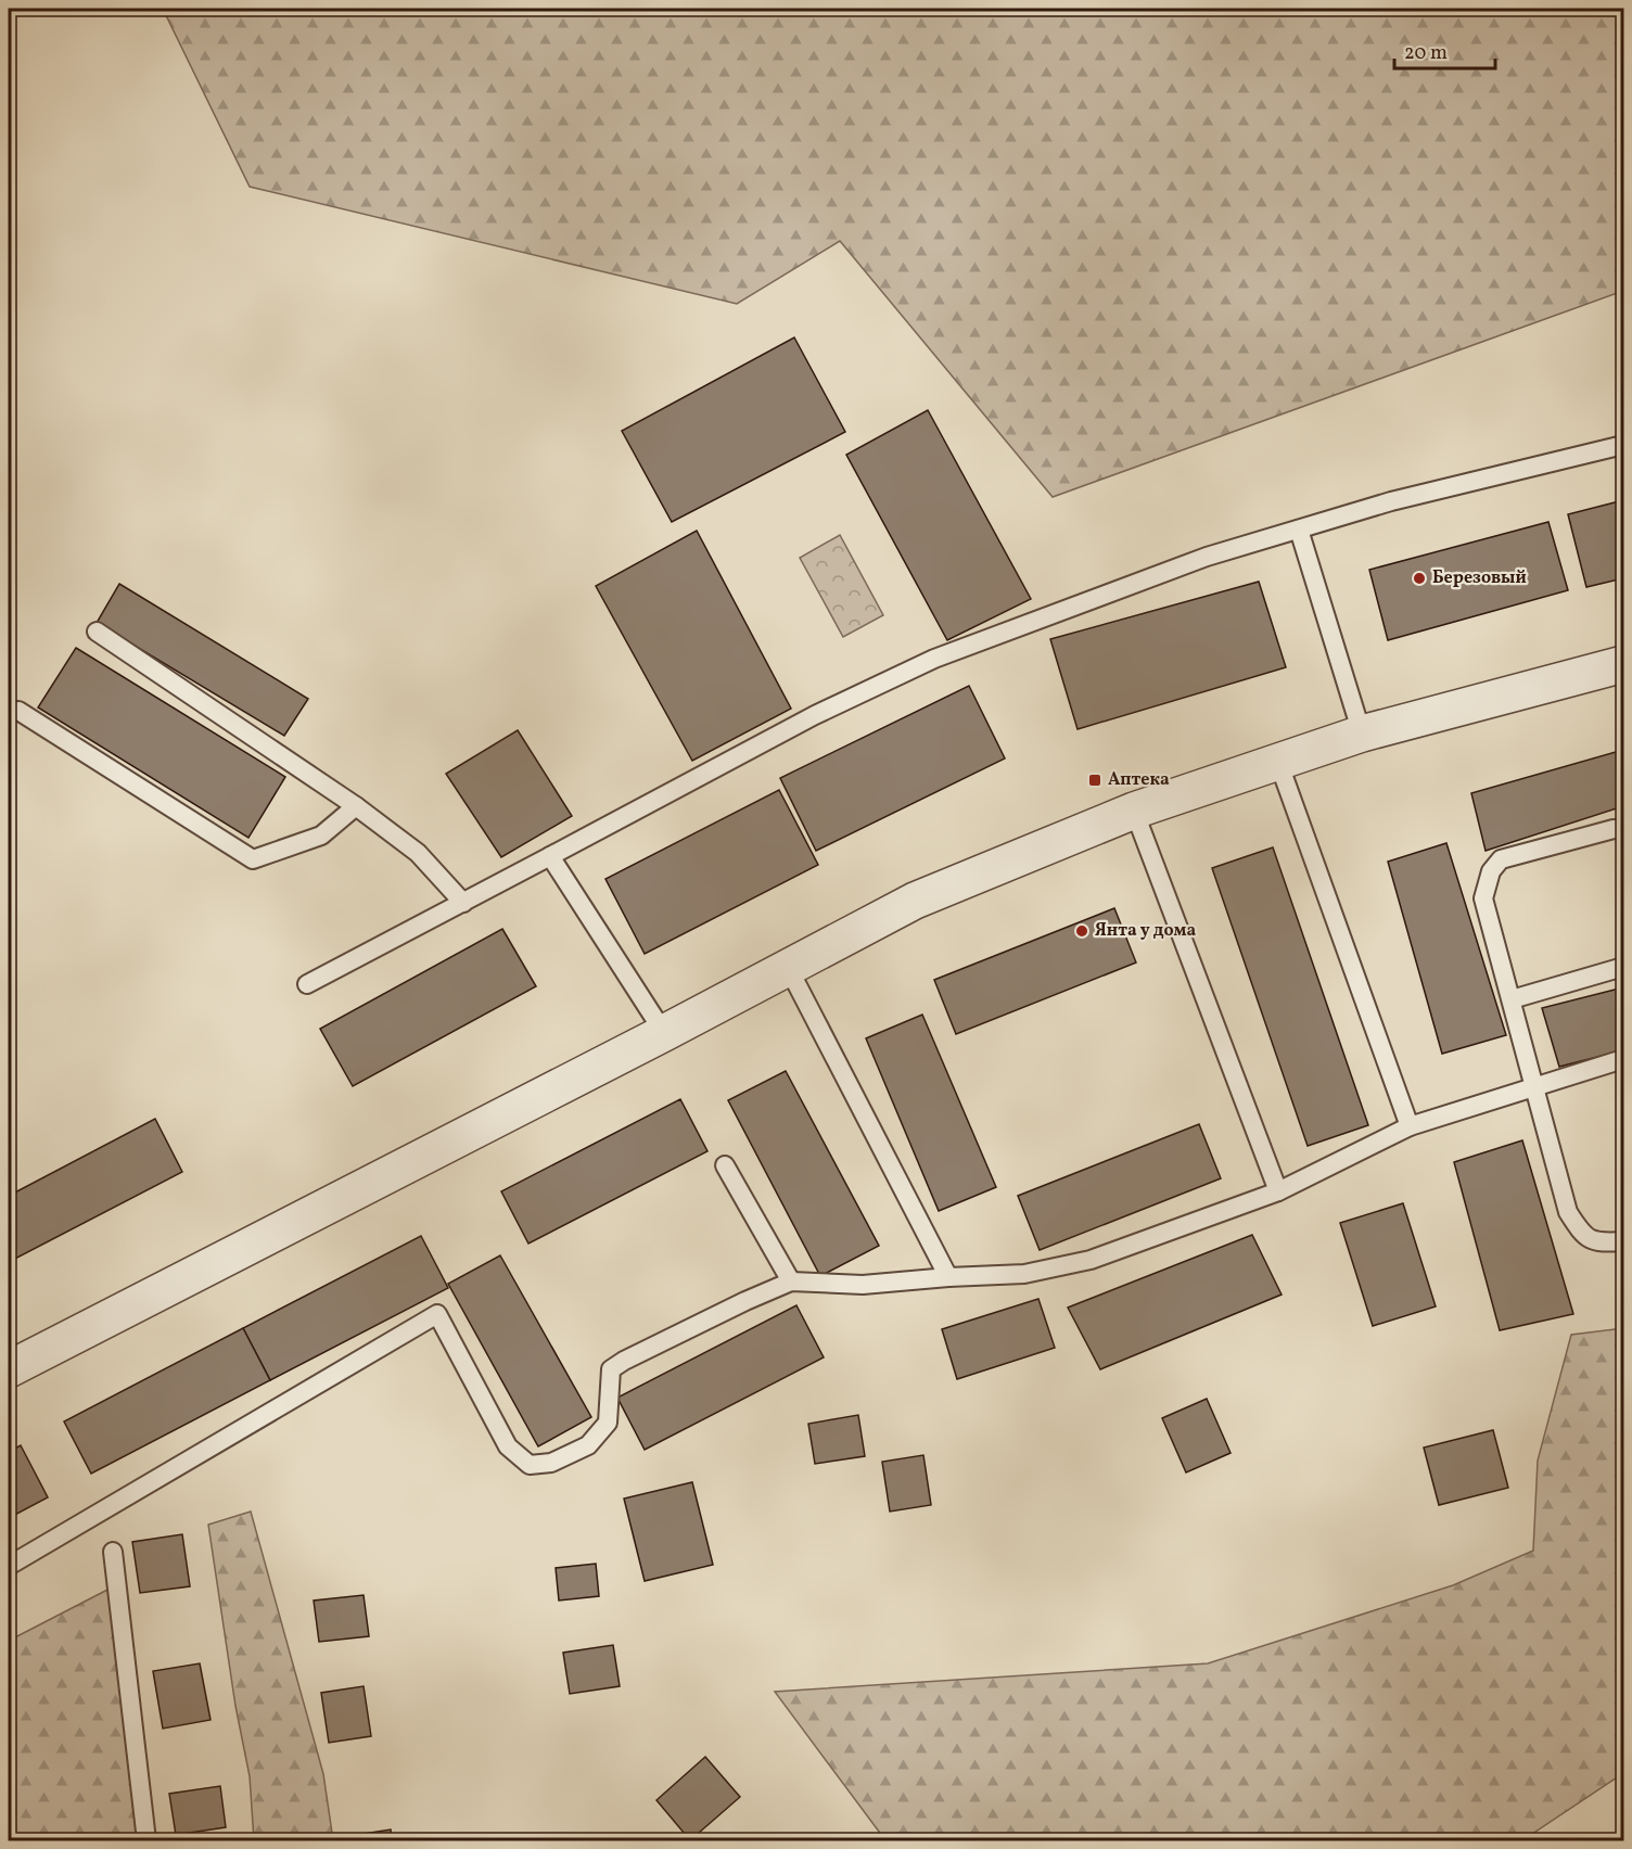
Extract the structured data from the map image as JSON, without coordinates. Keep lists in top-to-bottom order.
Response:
{
  "places": {
    "other": ["Березовый", "Янта у дома"],
    "transit": ["Аптека"]
  },
  "scale_bar": "20 m"
}
